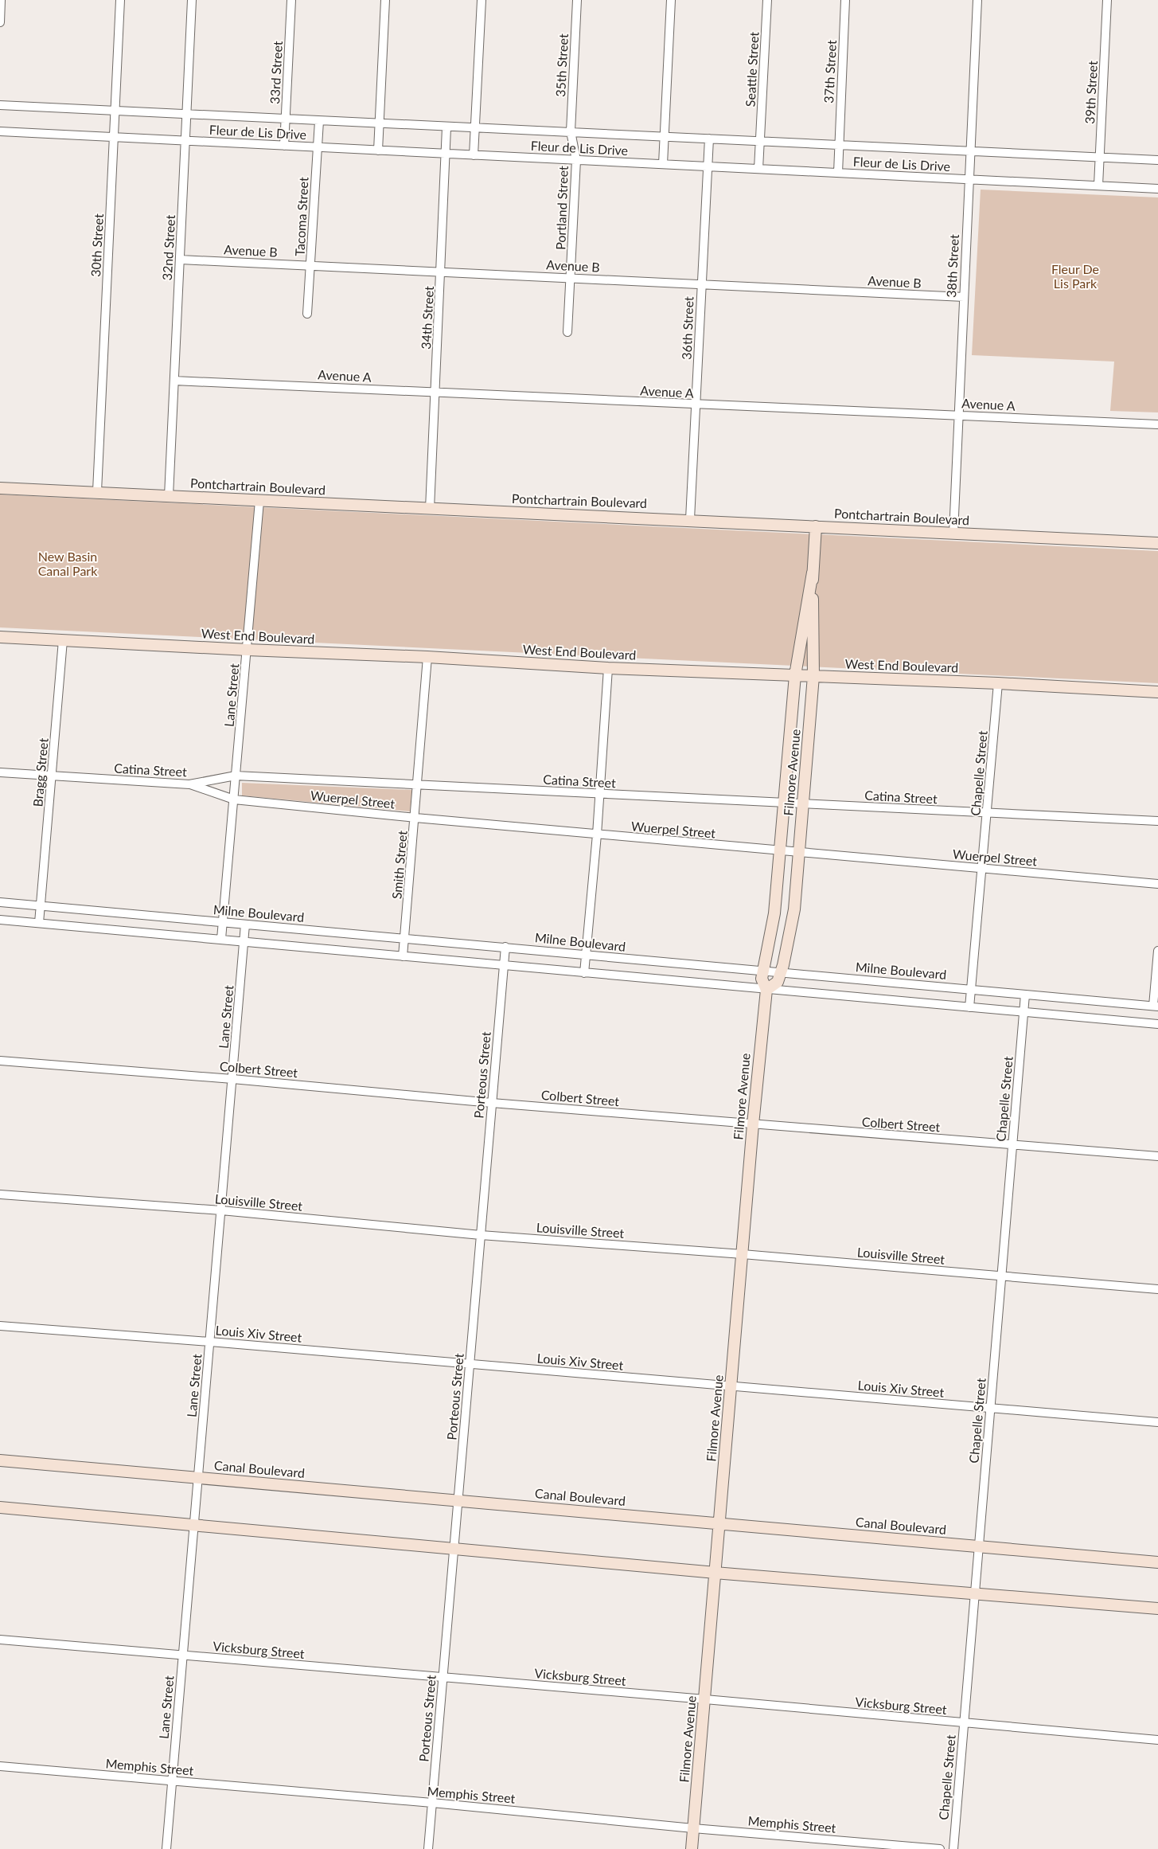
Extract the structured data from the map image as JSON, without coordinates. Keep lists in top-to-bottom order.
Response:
{
  "streets": {
    "main road": [
      "Pontchartrain Boulevard",
      "West End Boulevard",
      "Filmore Avenue",
      "Canal Boulevard"
    ],
    "street": [
      "35th Street",
      "Seattle Street",
      "37th Street",
      "33rd Street",
      "39th Street",
      "Fleur de Lis Drive",
      "Portland Street",
      "Tacoma Street",
      "30th Street",
      "32nd Street",
      "Avenue B",
      "38th Street",
      "34th Street",
      "36th Street",
      "Avenue A",
      "Lane Street",
      "Catina Street",
      "Bragg Street",
      "Chapelle Street",
      "Wuerpel Street",
      "Smith Street",
      "Milne Boulevard",
      "Colbert Street",
      "Porteous Street",
      "Louisville Street",
      "Louis Xiv Street",
      "Vicksburg Street",
      "Memphis Street"
    ]
  },
  "crossings": [
    ["35th Street", "Fleur de Lis Drive"],
    ["35th Street", "Portland Street"],
    ["Seattle Street", "Fleur de Lis Drive"],
    ["37th Street", "Fleur de Lis Drive"],
    ["33rd Street", "Fleur de Lis Drive"],
    ["39th Street", "Fleur de Lis Drive"],
    ["Fleur de Lis Drive", "Portland Street"],
    ["Fleur de Lis Drive", "Tacoma Street"],
    ["Fleur de Lis Drive", "30th Street"],
    ["Fleur de Lis Drive", "32nd Street"],
    ["Fleur de Lis Drive", "38th Street"],
    ["Fleur de Lis Drive", "34th Street"],
    ["Fleur de Lis Drive", "36th Street"],
    ["Portland Street", "Avenue B"],
    ["Tacoma Street", "Avenue B"],
    ["30th Street", "Pontchartrain Boulevard"],
    ["32nd Street", "Avenue B"],
    ["32nd Street", "Avenue A"],
    ["32nd Street", "Pontchartrain Boulevard"],
    ["Avenue B", "38th Street"],
    ["Avenue B", "34th Street"],
    ["Avenue B", "36th Street"],
    ["38th Street", "Avenue A"],
    ["38th Street", "Pontchartrain Boulevard"],
    ["34th Street", "Avenue A"],
    ["34th Street", "Pontchartrain Boulevard"],
    ["36th Street", "Avenue A"],
    ["36th Street", "Pontchartrain Boulevard"],
    ["Pontchartrain Boulevard", "Lane Street"],
    ["Pontchartrain Boulevard", "Filmore Avenue"],
    ["West End Boulevard", "Lane Street"],
    ["West End Boulevard", "Bragg Street"],
    ["West End Boulevard", "Filmore Avenue"],
    ["West End Boulevard", "Chapelle Street"],
    ["West End Boulevard", "Smith Street"],
    ["Lane Street", "Catina Street"],
    ["Lane Street", "Wuerpel Street"],
    ["Lane Street", "Milne Boulevard"],
    ["Lane Street", "Colbert Street"],
    ["Lane Street", "Louisville Street"],
    ["Lane Street", "Louis Xiv Street"],
    ["Lane Street", "Canal Boulevard"],
    ["Lane Street", "Vicksburg Street"],
    ["Lane Street", "Memphis Street"],
    ["Catina Street", "Bragg Street"],
    ["Catina Street", "Filmore Avenue"],
    ["Catina Street", "Chapelle Street"],
    ["Catina Street", "Wuerpel Street"],
    ["Catina Street", "Smith Street"],
    ["Bragg Street", "Milne Boulevard"],
    ["Filmore Avenue", "Wuerpel Street"],
    ["Filmore Avenue", "Milne Boulevard"],
    ["Filmore Avenue", "Colbert Street"],
    ["Filmore Avenue", "Louisville Street"],
    ["Filmore Avenue", "Louis Xiv Street"],
    ["Filmore Avenue", "Canal Boulevard"],
    ["Filmore Avenue", "Vicksburg Street"],
    ["Filmore Avenue", "Memphis Street"],
    ["Chapelle Street", "Wuerpel Street"],
    ["Chapelle Street", "Milne Boulevard"],
    ["Chapelle Street", "Colbert Street"],
    ["Chapelle Street", "Louisville Street"],
    ["Chapelle Street", "Louis Xiv Street"],
    ["Chapelle Street", "Canal Boulevard"],
    ["Chapelle Street", "Vicksburg Street"],
    ["Wuerpel Street", "Smith Street"],
    ["Smith Street", "Milne Boulevard"],
    ["Milne Boulevard", "Porteous Street"],
    ["Colbert Street", "Porteous Street"],
    ["Porteous Street", "Louisville Street"],
    ["Porteous Street", "Louis Xiv Street"],
    ["Porteous Street", "Canal Boulevard"],
    ["Porteous Street", "Vicksburg Street"],
    ["Porteous Street", "Memphis Street"]
  ],
  "parks": ["Fleur De Lis Park", "New Basin Canal Park"]
}
